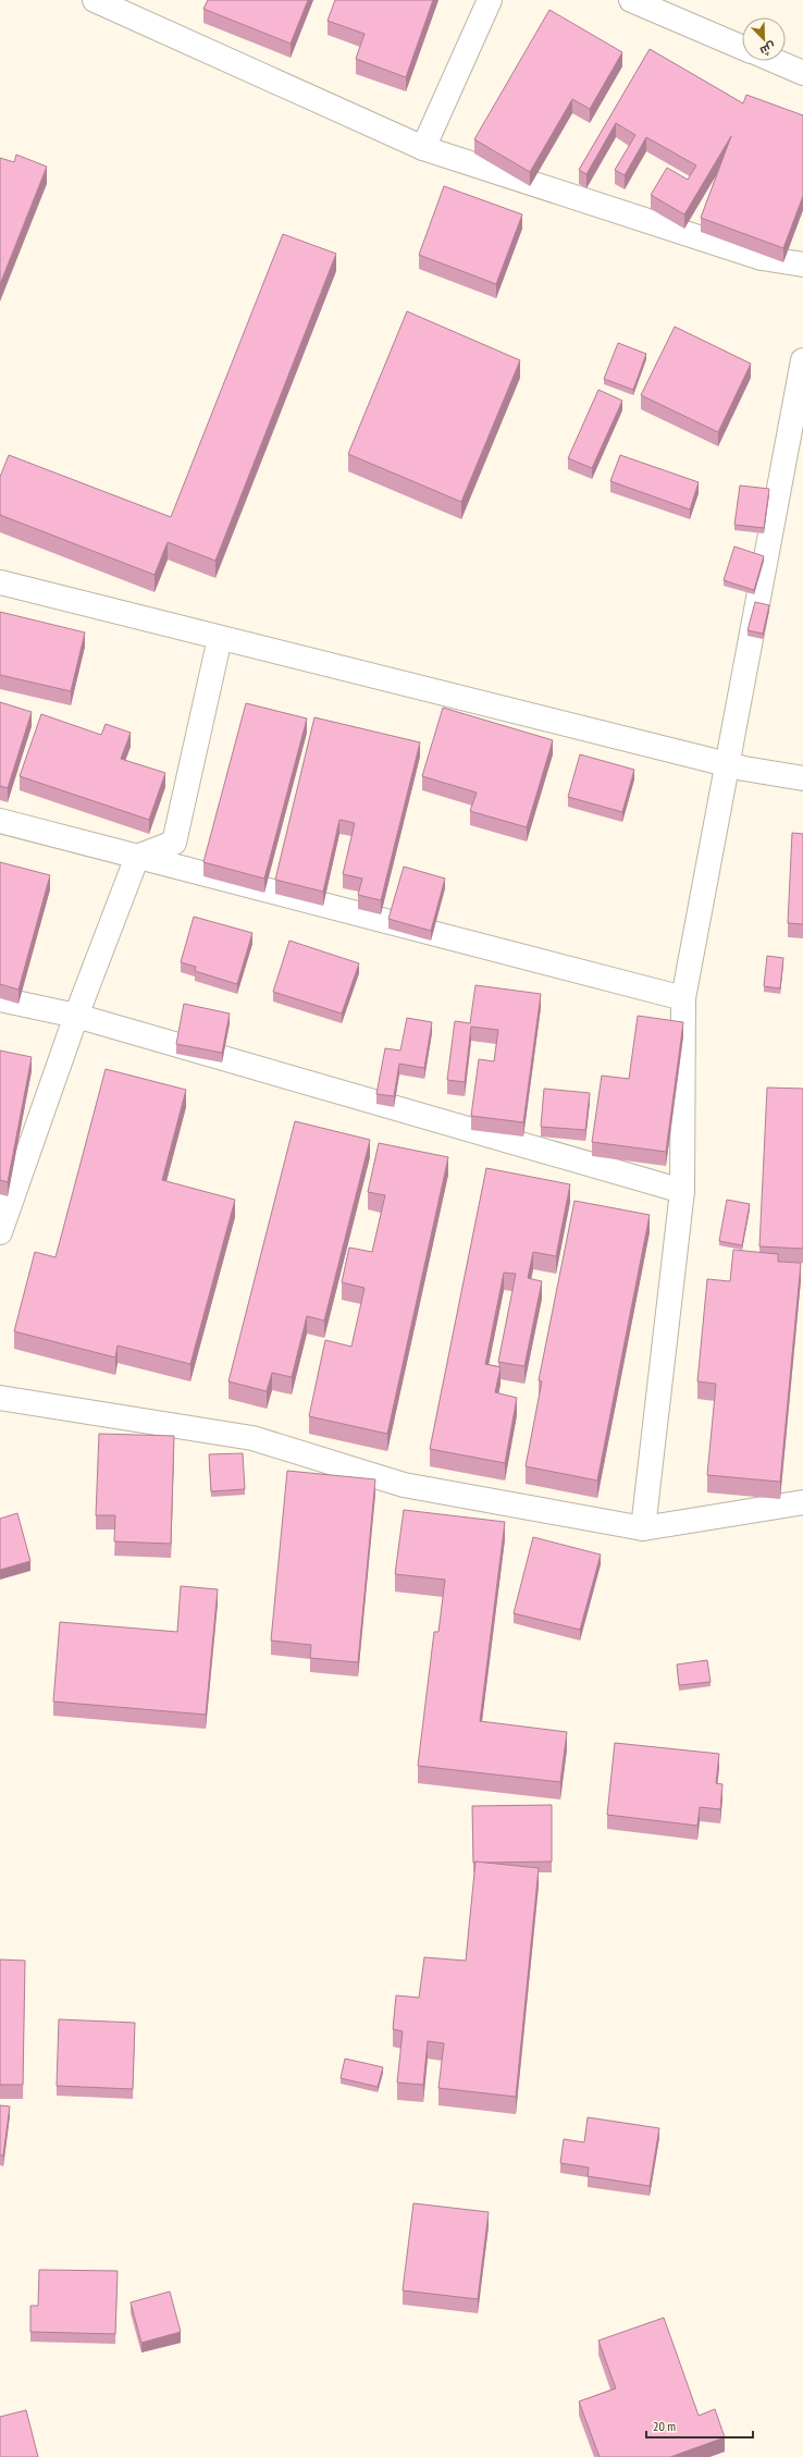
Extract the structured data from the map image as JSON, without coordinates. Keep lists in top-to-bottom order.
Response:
{
  "scale_bar": "20 m",
  "north": "bottom right"
}
